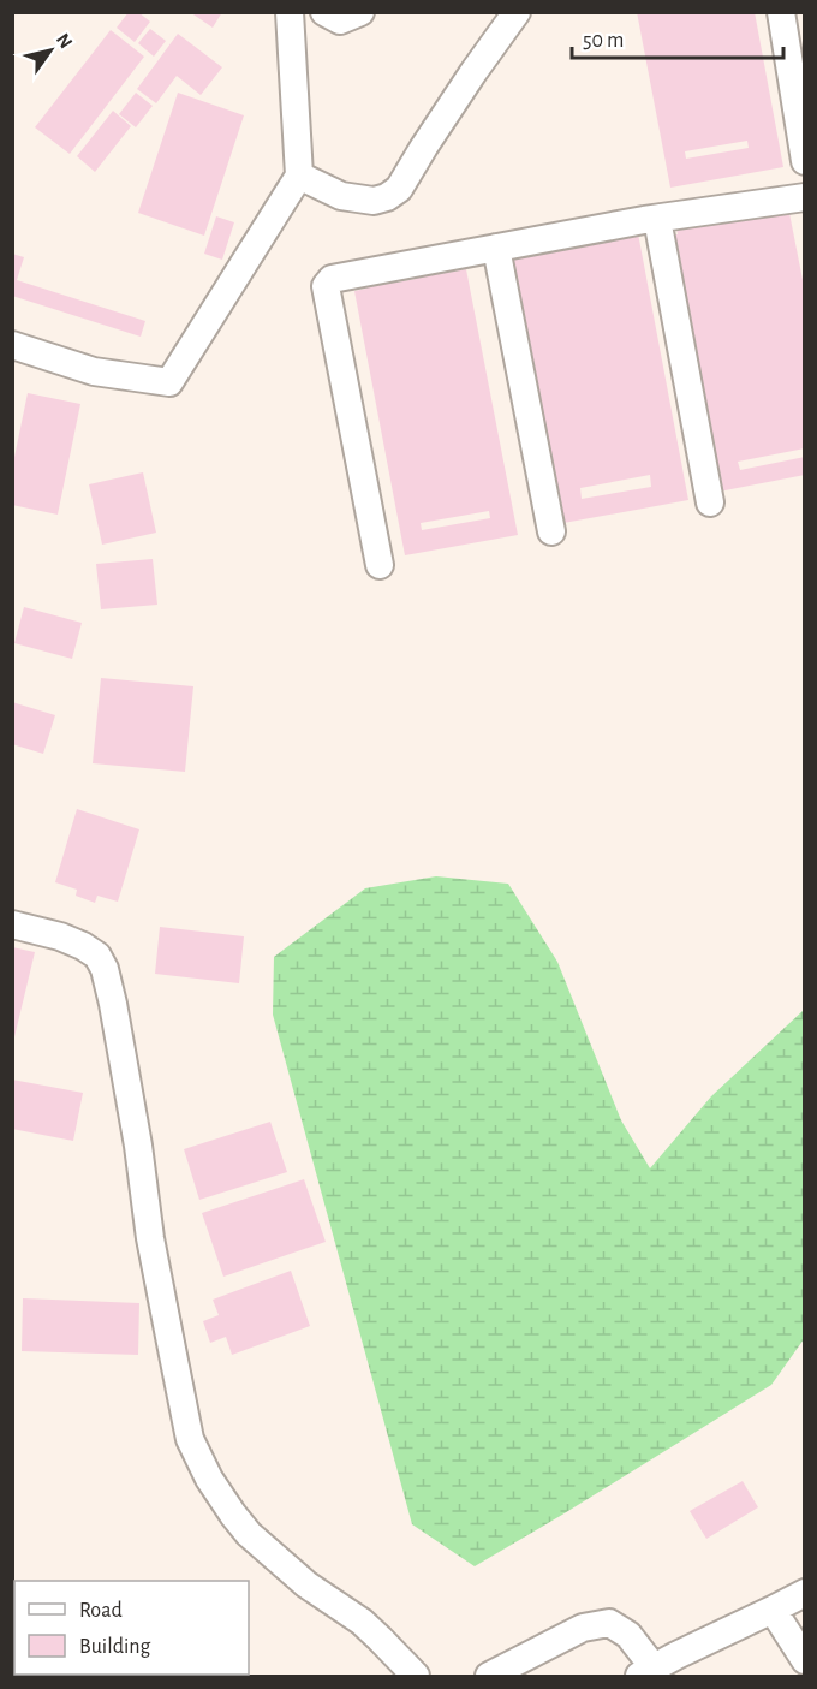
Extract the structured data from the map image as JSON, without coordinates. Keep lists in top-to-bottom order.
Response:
{
  "legend": ["Road", "Building"],
  "scale_bar": "50 m",
  "north": "top right"
}
